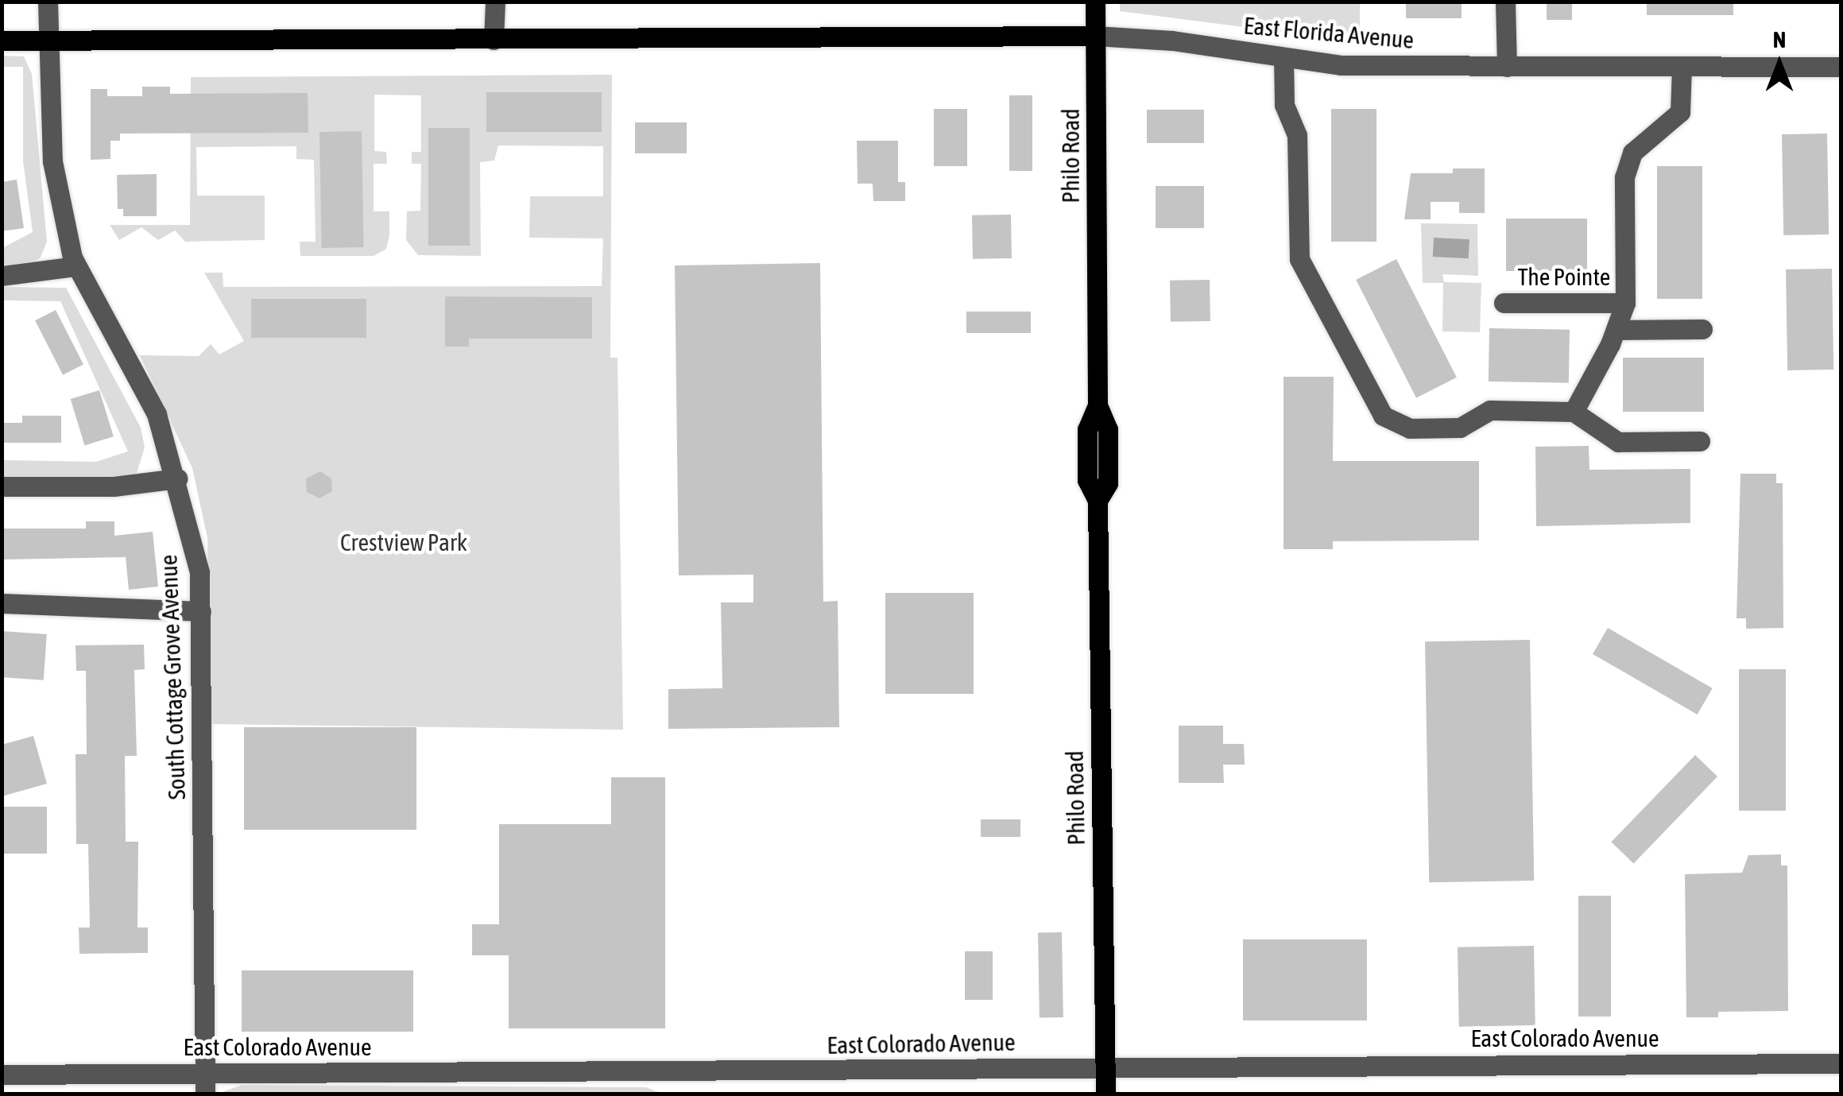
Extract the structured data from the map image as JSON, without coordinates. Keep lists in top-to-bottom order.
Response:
{
  "streets": {
    "main road": ["East Florida Avenue", "Philo Road"],
    "street": ["The Pointe", "South Cottage Grove Avenue", "East Colorado Avenue"]
  },
  "crossings": [
    ["East Florida Avenue", "Philo Road"],
    ["East Florida Avenue", "South Cottage Grove Avenue"],
    ["Philo Road", "East Colorado Avenue"],
    ["South Cottage Grove Avenue", "East Colorado Avenue"]
  ],
  "parks": ["Crestview Park"],
  "north": "top"
}
